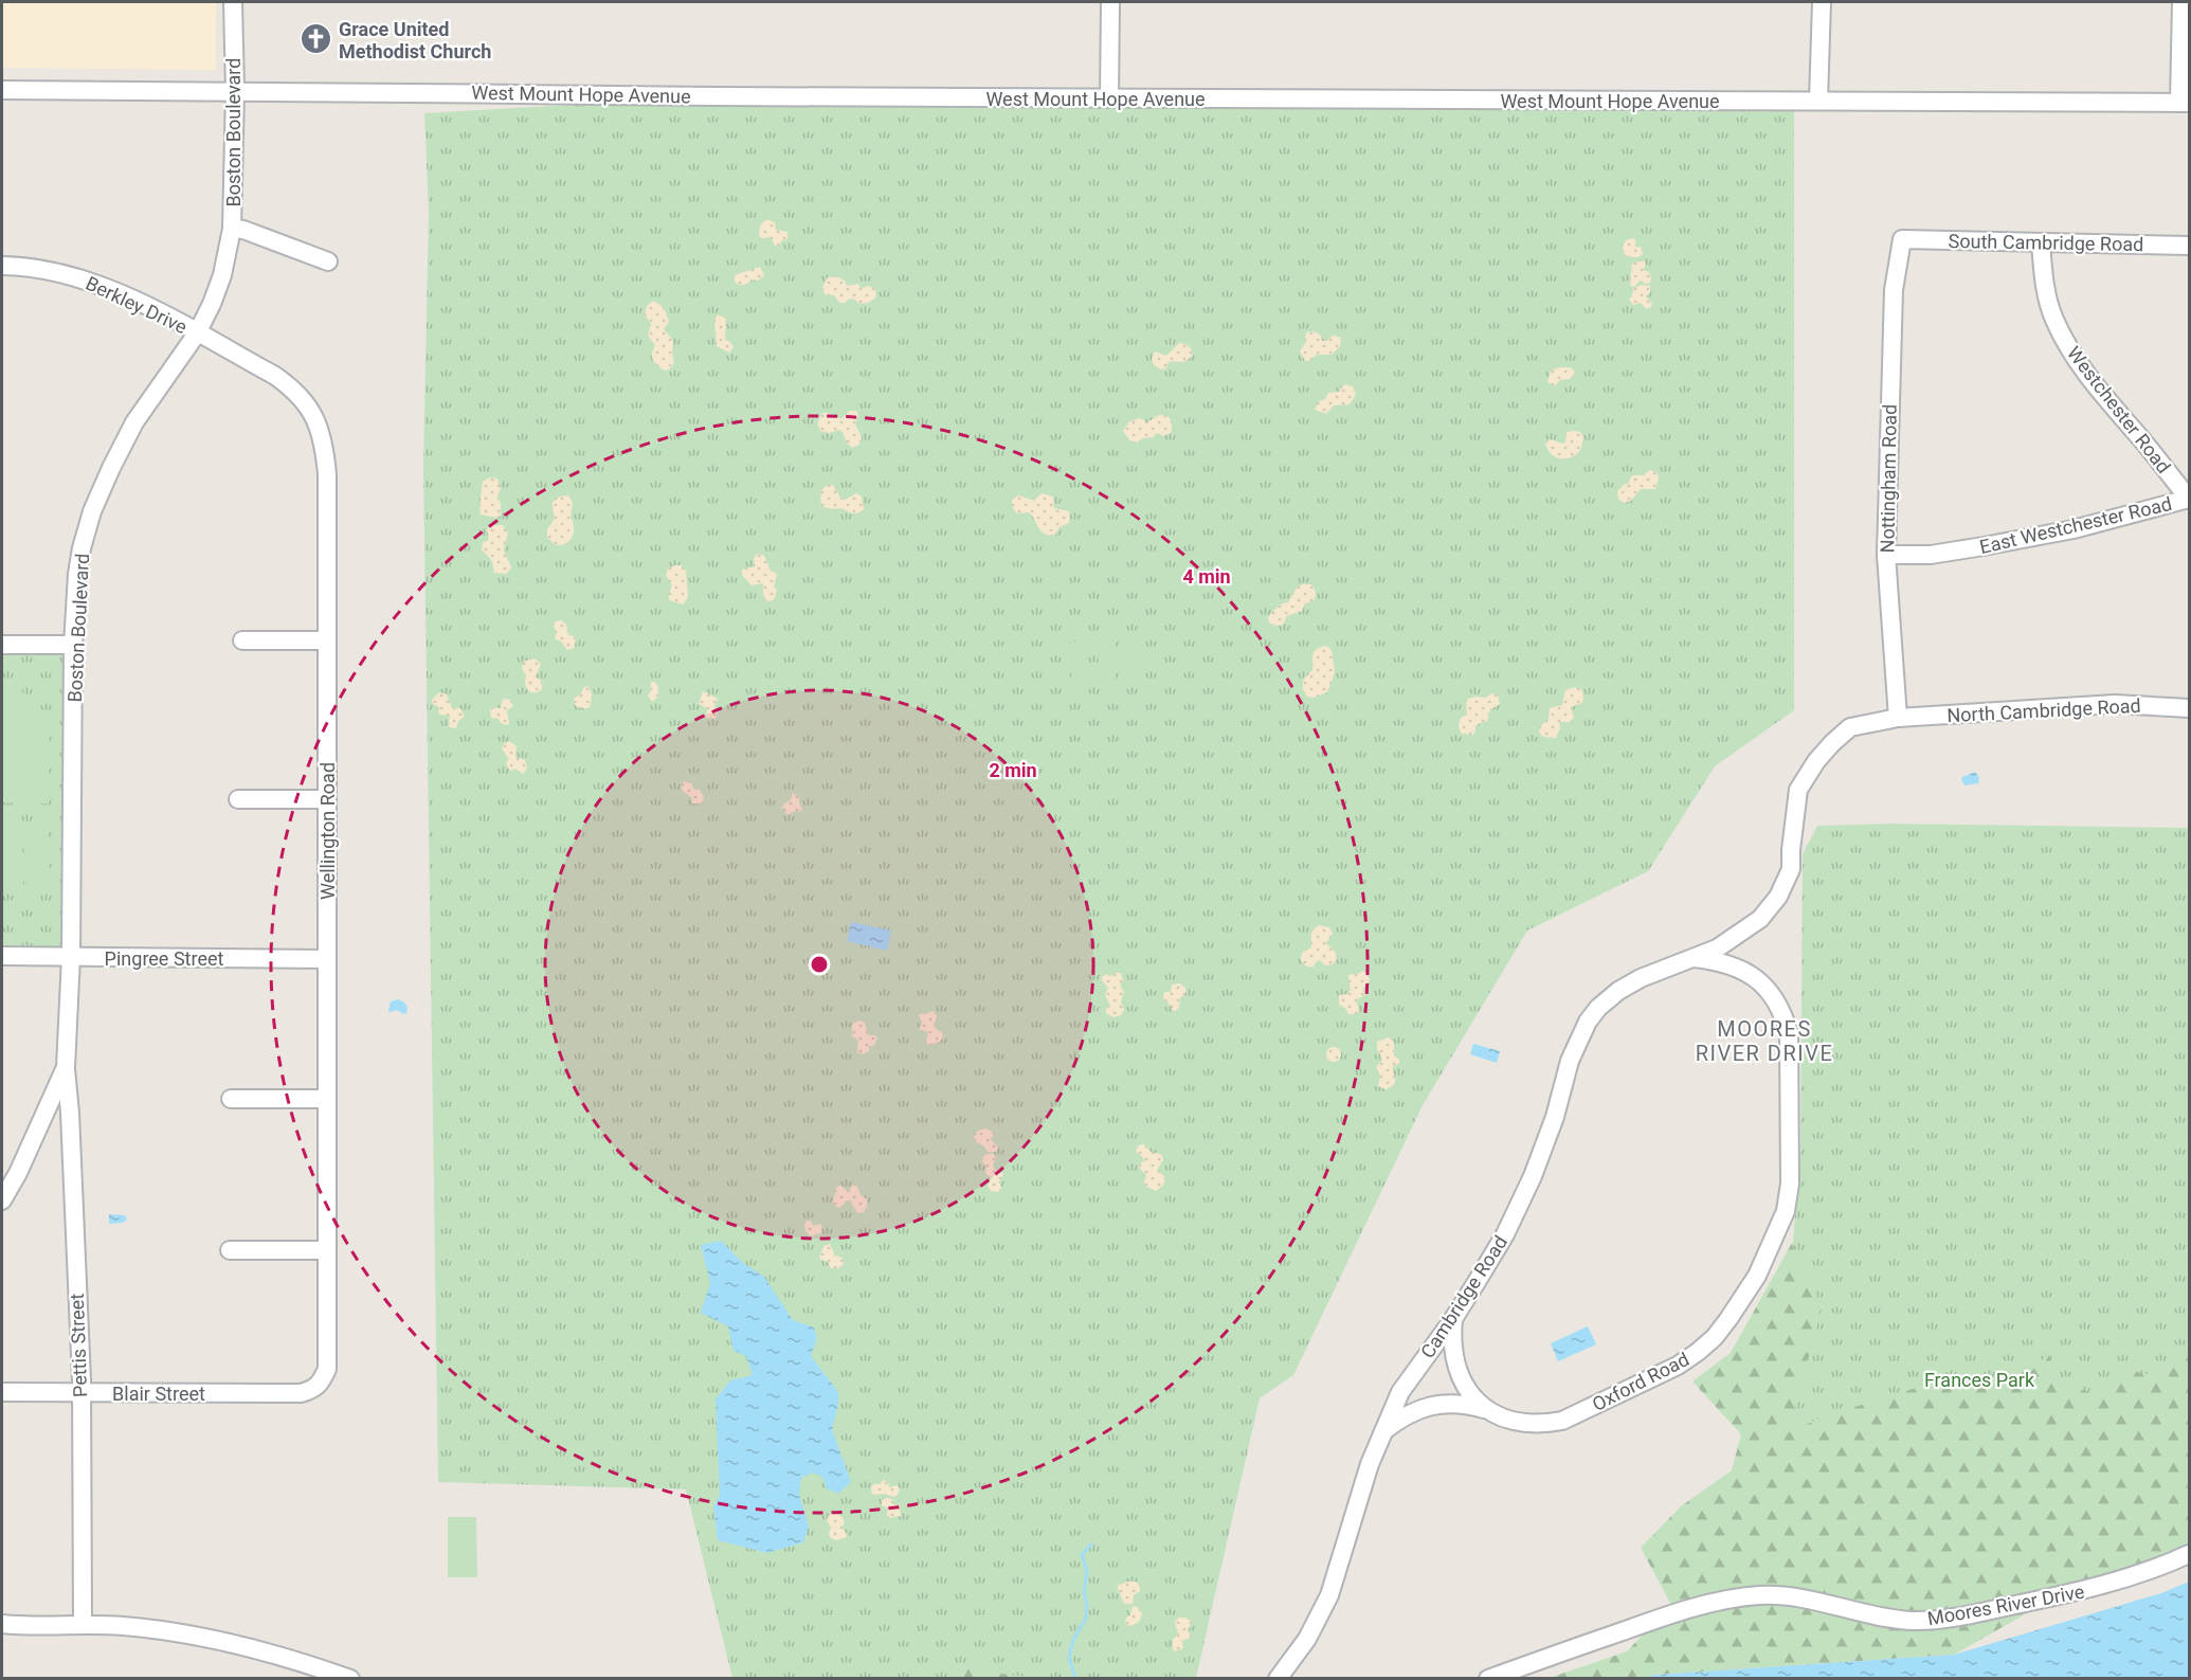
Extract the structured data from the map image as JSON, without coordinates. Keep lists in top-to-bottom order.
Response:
{
  "streets": {
    "street": [
      "West Mount Hope Avenue",
      "Boston Boulevard",
      "South Cambridge Road",
      "Berkley Drive",
      "Westchester Road",
      "Nottingham Road",
      "East Westchester Road",
      "North Cambridge Road",
      "Wellington Road",
      "Pingree Street",
      "Cambridge Road",
      "Pettis Street",
      "Oxford Road",
      "Blair Street",
      "Moores River Drive"
    ]
  },
  "crossings": [
    ["West Mount Hope Avenue", "Boston Boulevard"],
    ["Boston Boulevard", "Berkley Drive"],
    ["Boston Boulevard", "Wellington Road"],
    ["Boston Boulevard", "Pingree Street"],
    ["Boston Boulevard", "Pettis Street"],
    ["South Cambridge Road", "Westchester Road"],
    ["South Cambridge Road", "Nottingham Road"],
    ["Berkley Drive", "Wellington Road"],
    ["Westchester Road", "East Westchester Road"],
    ["Nottingham Road", "East Westchester Road"],
    ["Nottingham Road", "North Cambridge Road"],
    ["North Cambridge Road", "Cambridge Road"],
    ["North Cambridge Road", "Oxford Road"],
    ["Wellington Road", "Pingree Street"],
    ["Wellington Road", "Blair Street"],
    ["Cambridge Road", "Oxford Road"],
    ["Pettis Street", "Blair Street"]
  ],
  "districts": ["MOORES RIVER DRIVE"],
  "parks": ["Frances Park"],
  "places": {
    "church": ["Grace United Methodist Church"]
  },
  "rings": ["4 min", "2 min"]
}
